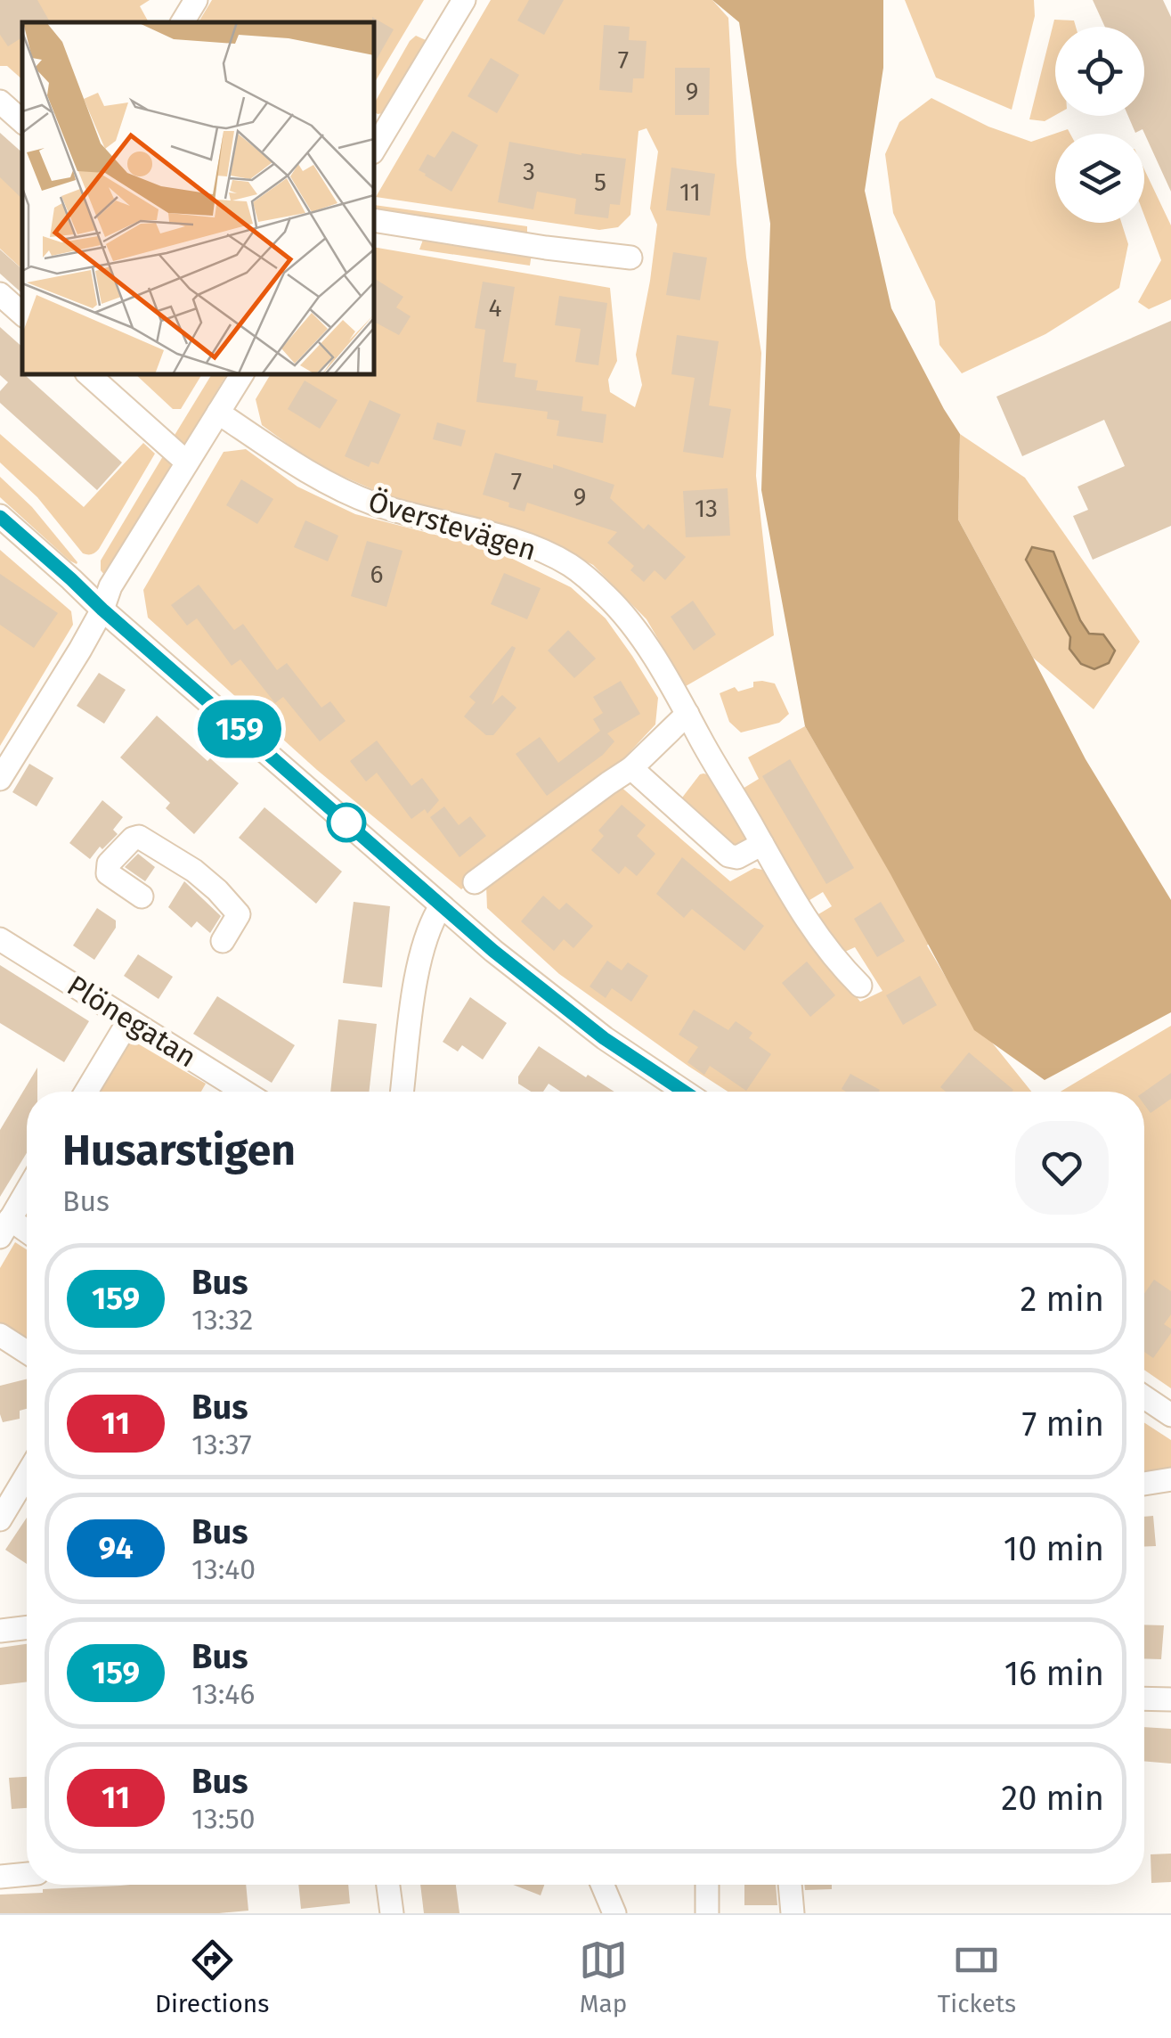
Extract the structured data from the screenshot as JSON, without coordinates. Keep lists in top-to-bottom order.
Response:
{
  "streets": {
    "street": ["Överstevägen", "Plönegatan"]
  },
  "lines": ["bus line 159"],
  "house_numbers": [
    "7",
    "9",
    "3",
    "5",
    "11",
    "4",
    "7",
    "9",
    "13",
    "6"
  ],
  "page": {
    "on_map": "159",
    "heading": ["Husarstigen", "Bus"],
    "list": [
      {
        "mark": "159",
        "name": "Bus",
        "note": "13:32",
        "value": "2 min"
      },
      {
        "mark": "11",
        "name": "Bus",
        "note": "13:37",
        "value": "7 min"
      },
      {
        "mark": "94",
        "name": "Bus",
        "note": "13:40",
        "value": "10 min"
      },
      {
        "mark": "159",
        "name": "Bus",
        "note": "13:46",
        "value": "16 min"
      },
      {
        "mark": "11",
        "name": "Bus",
        "note": "13:50",
        "value": "20 min"
      }
    ],
    "tabs": ["Directions", "Map", "Tickets"]
  }
}
